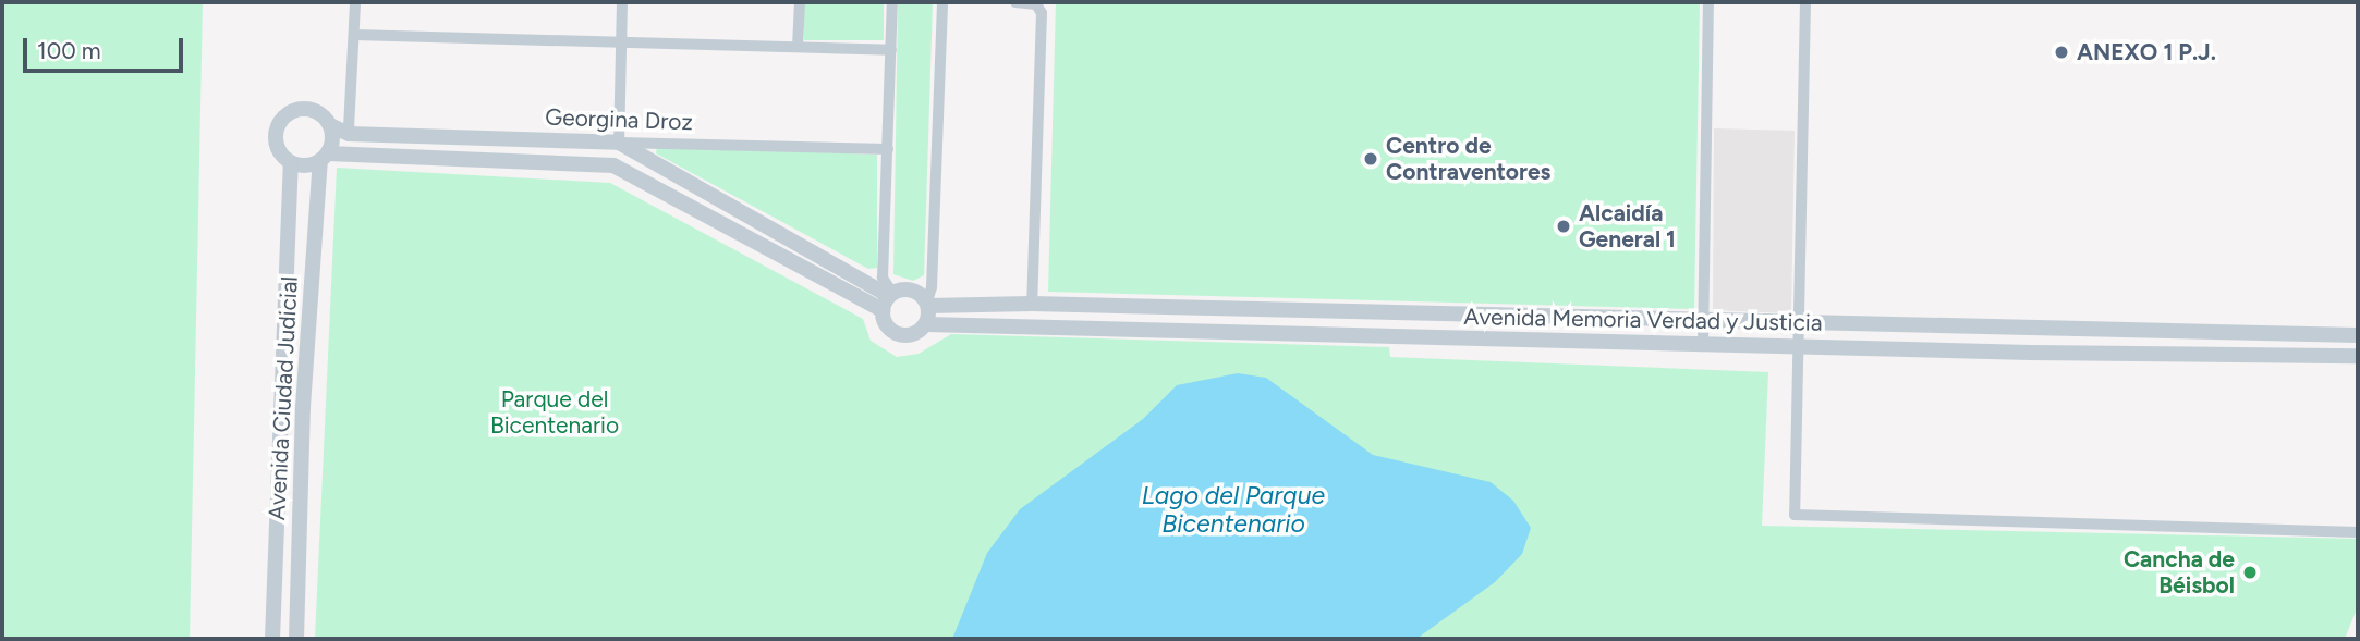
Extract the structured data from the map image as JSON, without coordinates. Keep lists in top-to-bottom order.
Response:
{
  "streets": {
    "street": ["Georgina Droz", "Avenida Memoria Verdad y Justicia", "Avenida Ciudad Judicial"]
  },
  "crossings": [
    ["Georgina Droz", "Avenida Memoria Verdad y Justicia"],
    ["Georgina Droz", "Avenida Ciudad Judicial"]
  ],
  "water": ["Lago del Parque Bicentenario"],
  "parks": ["Parque del Bicentenario"],
  "places": [
    "ANEXO 1 P.J.",
    "Centro de Contraventores",
    "Alcaidía General 1",
    "Cancha de Béisbol"
  ],
  "scale_bar": "100 m"
}
